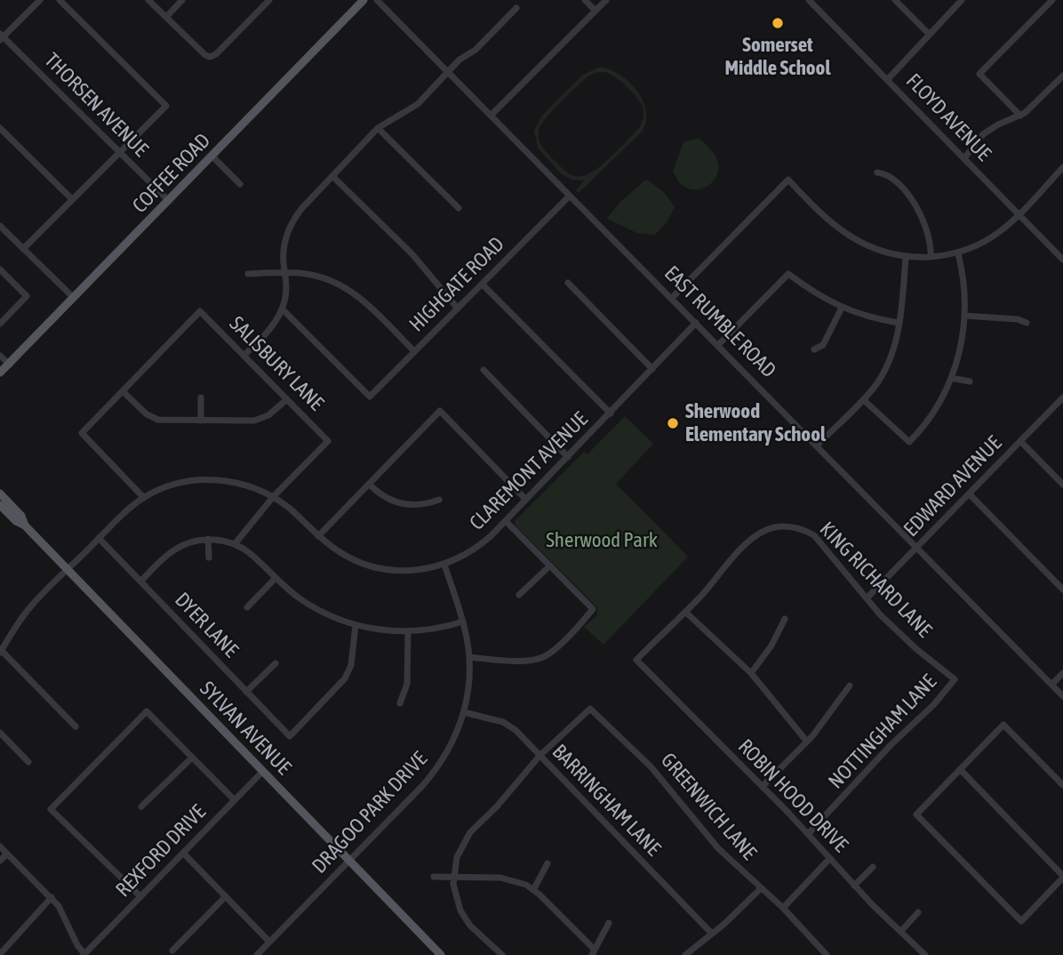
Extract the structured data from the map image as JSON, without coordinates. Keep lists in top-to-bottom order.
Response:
{
  "streets": {
    "main road": ["COFFEE ROAD", "SYLVAN AVENUE"],
    "street": [
      "THORSEN AVENUE",
      "FLOYD AVENUE",
      "HIGHGATE ROAD",
      "EAST RUMBLE ROAD",
      "SALISBURY LANE",
      "CLAREMONT AVENUE",
      "EDWARD AVENUE",
      "KING RICHARD LANE",
      "DYER LANE",
      "NOTTINGHAM LANE",
      "ROBIN HOOD DRIVE",
      "BARRINGHAM LANE",
      "GREENWICH LANE",
      "DRAGOO PARK DRIVE",
      "REXFORD DRIVE"
    ]
  },
  "crossings": [
    ["THORSEN AVENUE", "COFFEE ROAD"],
    ["HIGHGATE ROAD", "EAST RUMBLE ROAD"],
    ["EAST RUMBLE ROAD", "CLAREMONT AVENUE"],
    ["EAST RUMBLE ROAD", "EDWARD AVENUE"],
    ["SALISBURY LANE", "CLAREMONT AVENUE"],
    ["CLAREMONT AVENUE", "DYER LANE"],
    ["CLAREMONT AVENUE", "SYLVAN AVENUE"],
    ["CLAREMONT AVENUE", "DRAGOO PARK DRIVE"],
    ["EDWARD AVENUE", "KING RICHARD LANE"],
    ["KING RICHARD LANE", "NOTTINGHAM LANE"],
    ["KING RICHARD LANE", "ROBIN HOOD DRIVE"],
    ["SYLVAN AVENUE", "DRAGOO PARK DRIVE"],
    ["SYLVAN AVENUE", "REXFORD DRIVE"],
    ["NOTTINGHAM LANE", "ROBIN HOOD DRIVE"],
    ["BARRINGHAM LANE", "GREENWICH LANE"],
    ["BARRINGHAM LANE", "DRAGOO PARK DRIVE"]
  ],
  "parks": ["Sherwood Park"],
  "places": ["Somerset Middle School", "Sherwood Elementary School"]
}
